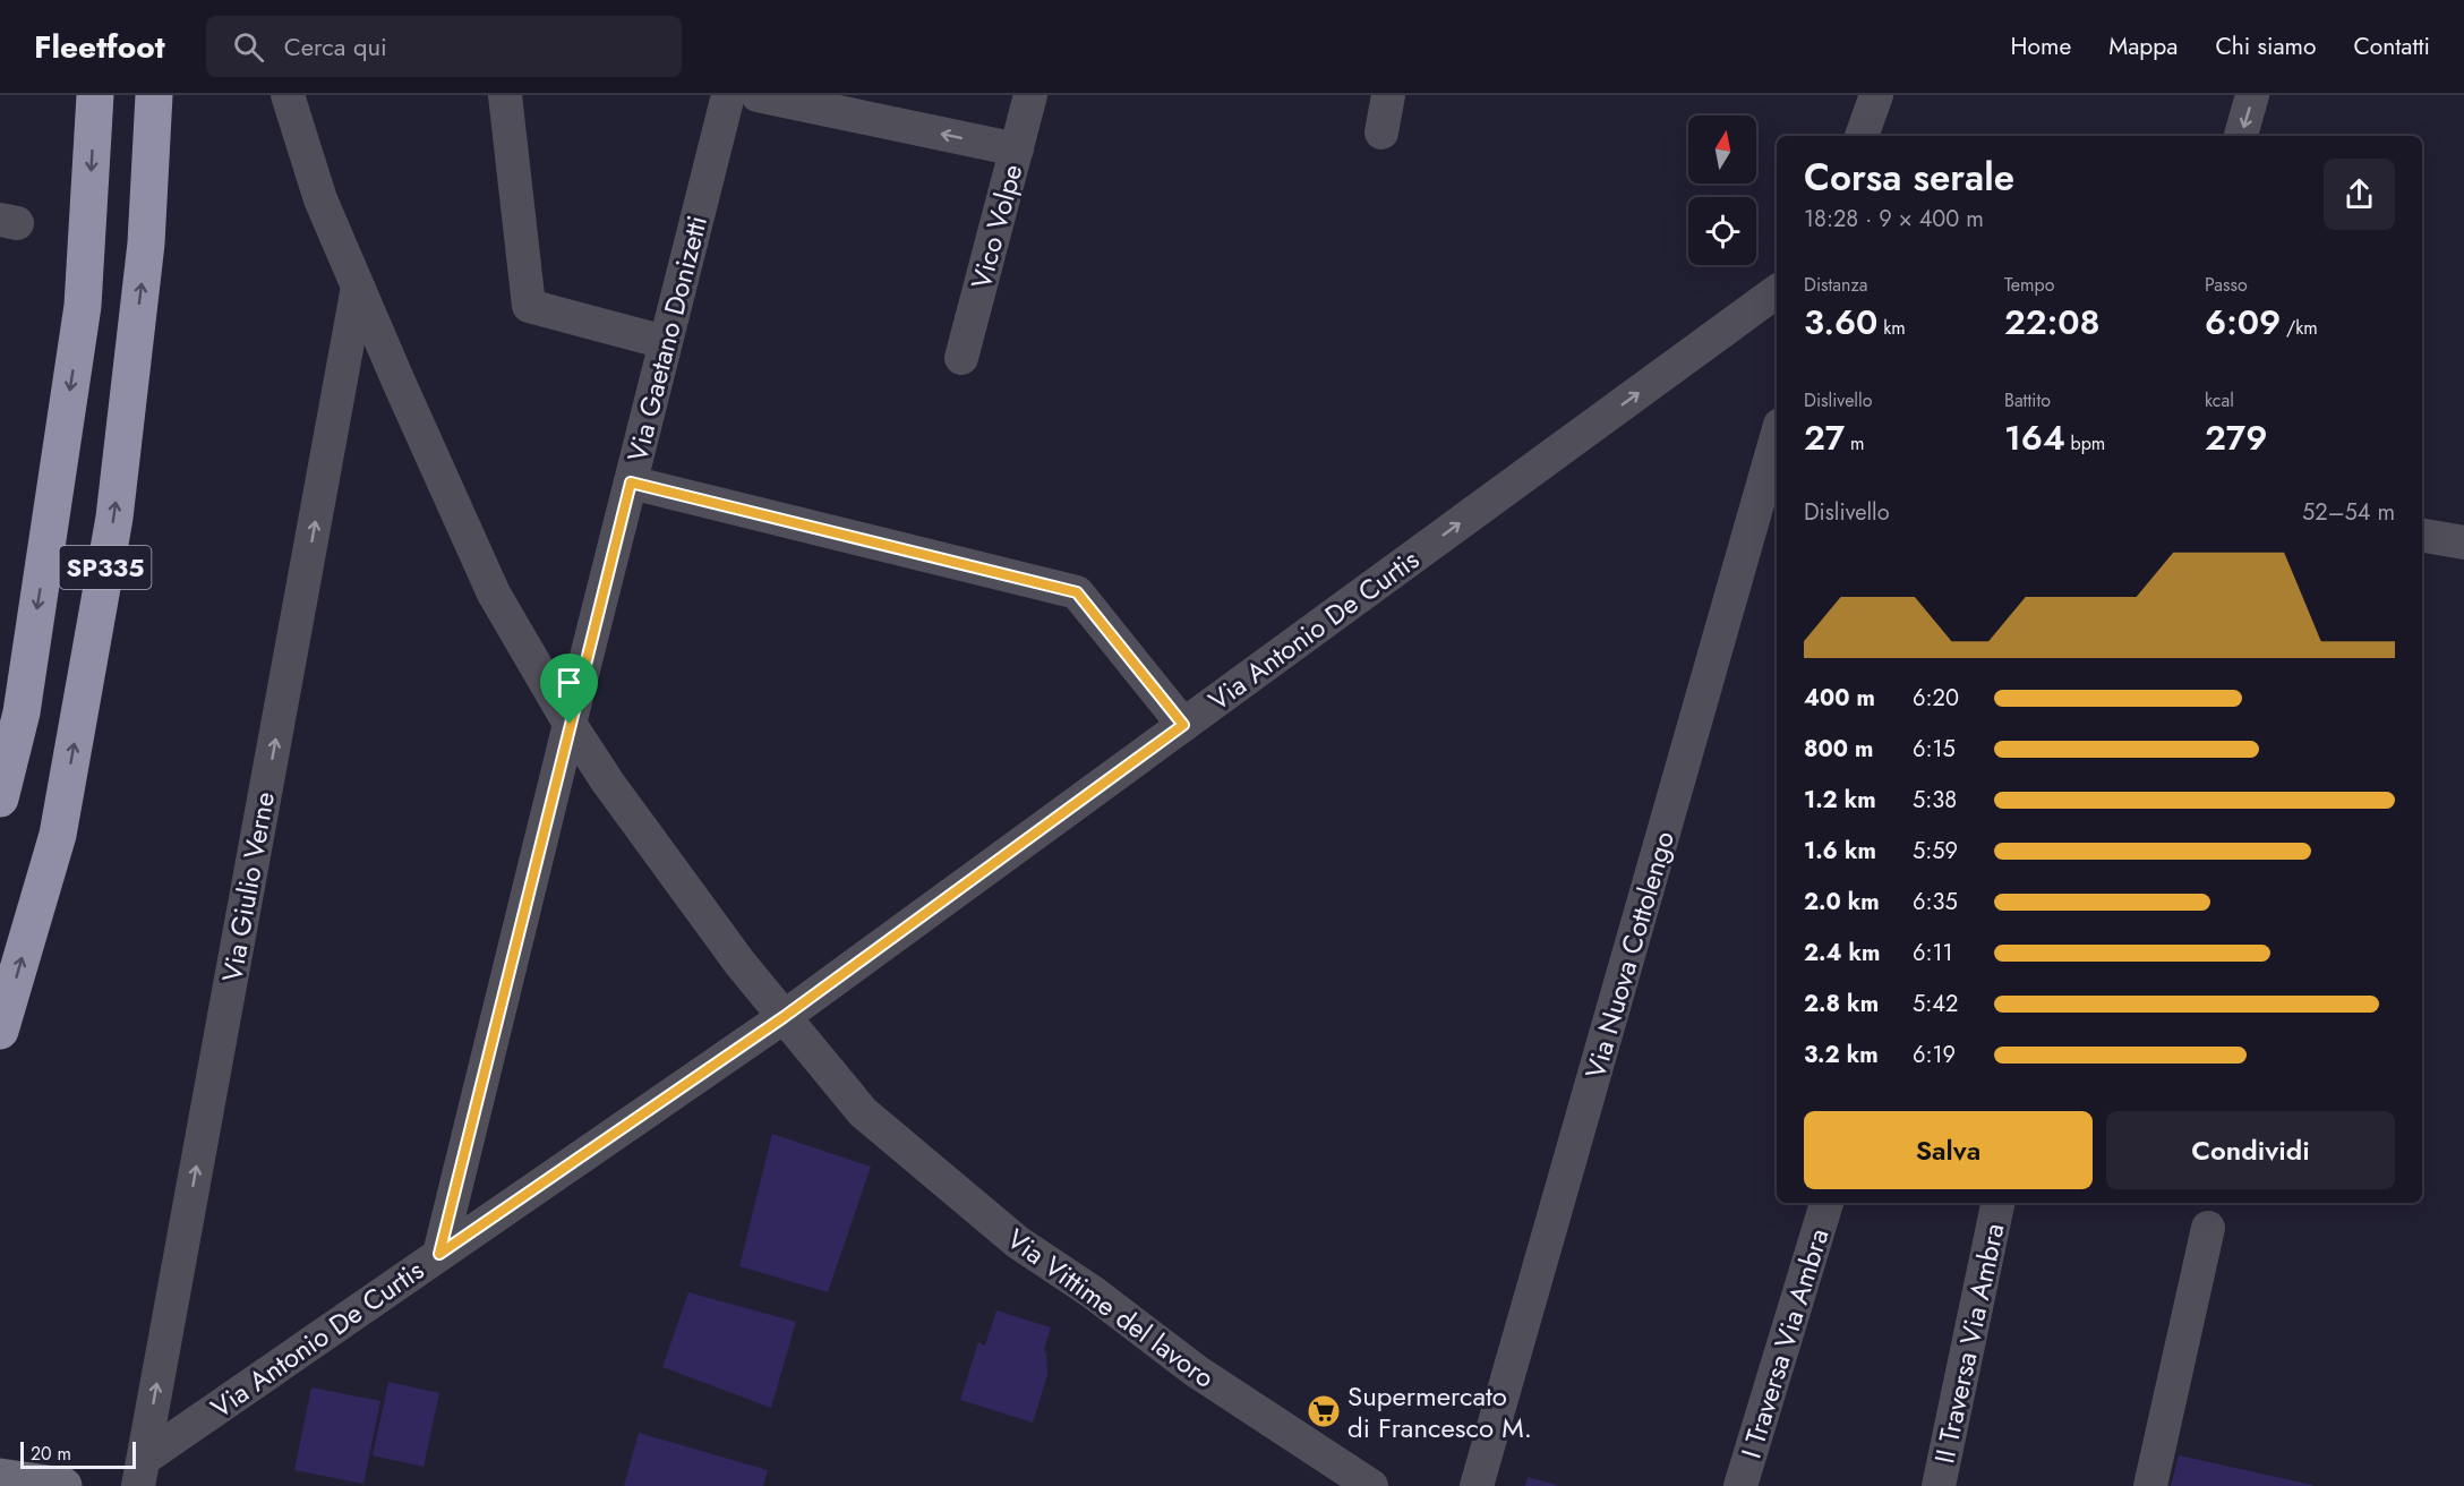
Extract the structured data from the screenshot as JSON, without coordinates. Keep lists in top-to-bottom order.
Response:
{
  "streets": {
    "highway": ["SP335"],
    "street": [
      "Vico Volpe",
      "Via Gaetano Donizetti",
      "Via Antonio De Curtis",
      "Via Giulio Verne",
      "Via Nuova Cottolengo",
      "Via Vittime del lavoro",
      "I Traversa Via Ambra",
      "II Traversa Via Ambra"
    ]
  },
  "crossings": [
    ["Via Gaetano Donizetti", "Via Antonio De Curtis"],
    ["Via Gaetano Donizetti", "Via Vittime del lavoro"],
    ["Via Antonio De Curtis", "Via Giulio Verne"],
    ["Via Antonio De Curtis", "Via Vittime del lavoro"],
    ["Via Giulio Verne", "Via Vittime del lavoro"]
  ],
  "one_way": ["Via Antonio De Curtis", "Via Giulio Verne"],
  "places": {
    "supermarket": ["Supermercato di Francesco M."]
  },
  "scale_bar": "20 m",
  "north": "top",
  "page": {
    "header": "Fleetfoot",
    "search": "Cerca qui",
    "nav": [
      "Home",
      "Mappa",
      "Chi siamo",
      "Contatti"
    ],
    "heading": ["Corsa serale", "18:28 · 9 × 400 m"],
    "stats": [
      ["Distanza", "3.60 km"],
      ["Tempo", "22:08"],
      ["Passo", "6:09 /km"],
      ["Dislivello", "27 m"],
      ["Battito", "164 bpm"],
      ["kcal", "279"]
    ],
    "chart": ["Dislivello", "52–54 m"],
    "list": [
      {
        "name": "400 m",
        "note": "6:20"
      },
      {
        "name": "800 m",
        "note": "6:15"
      },
      {
        "name": "1.2 km",
        "note": "5:38"
      },
      {
        "name": "1.6 km",
        "note": "5:59"
      },
      {
        "name": "2.0 km",
        "note": "6:35"
      },
      {
        "name": "2.4 km",
        "note": "6:11"
      },
      {
        "name": "2.8 km",
        "note": "5:42"
      },
      {
        "name": "3.2 km",
        "note": "6:19"
      }
    ],
    "buttons": ["Salva", "Condividi"],
    "scale": "20 m"
  }
}
